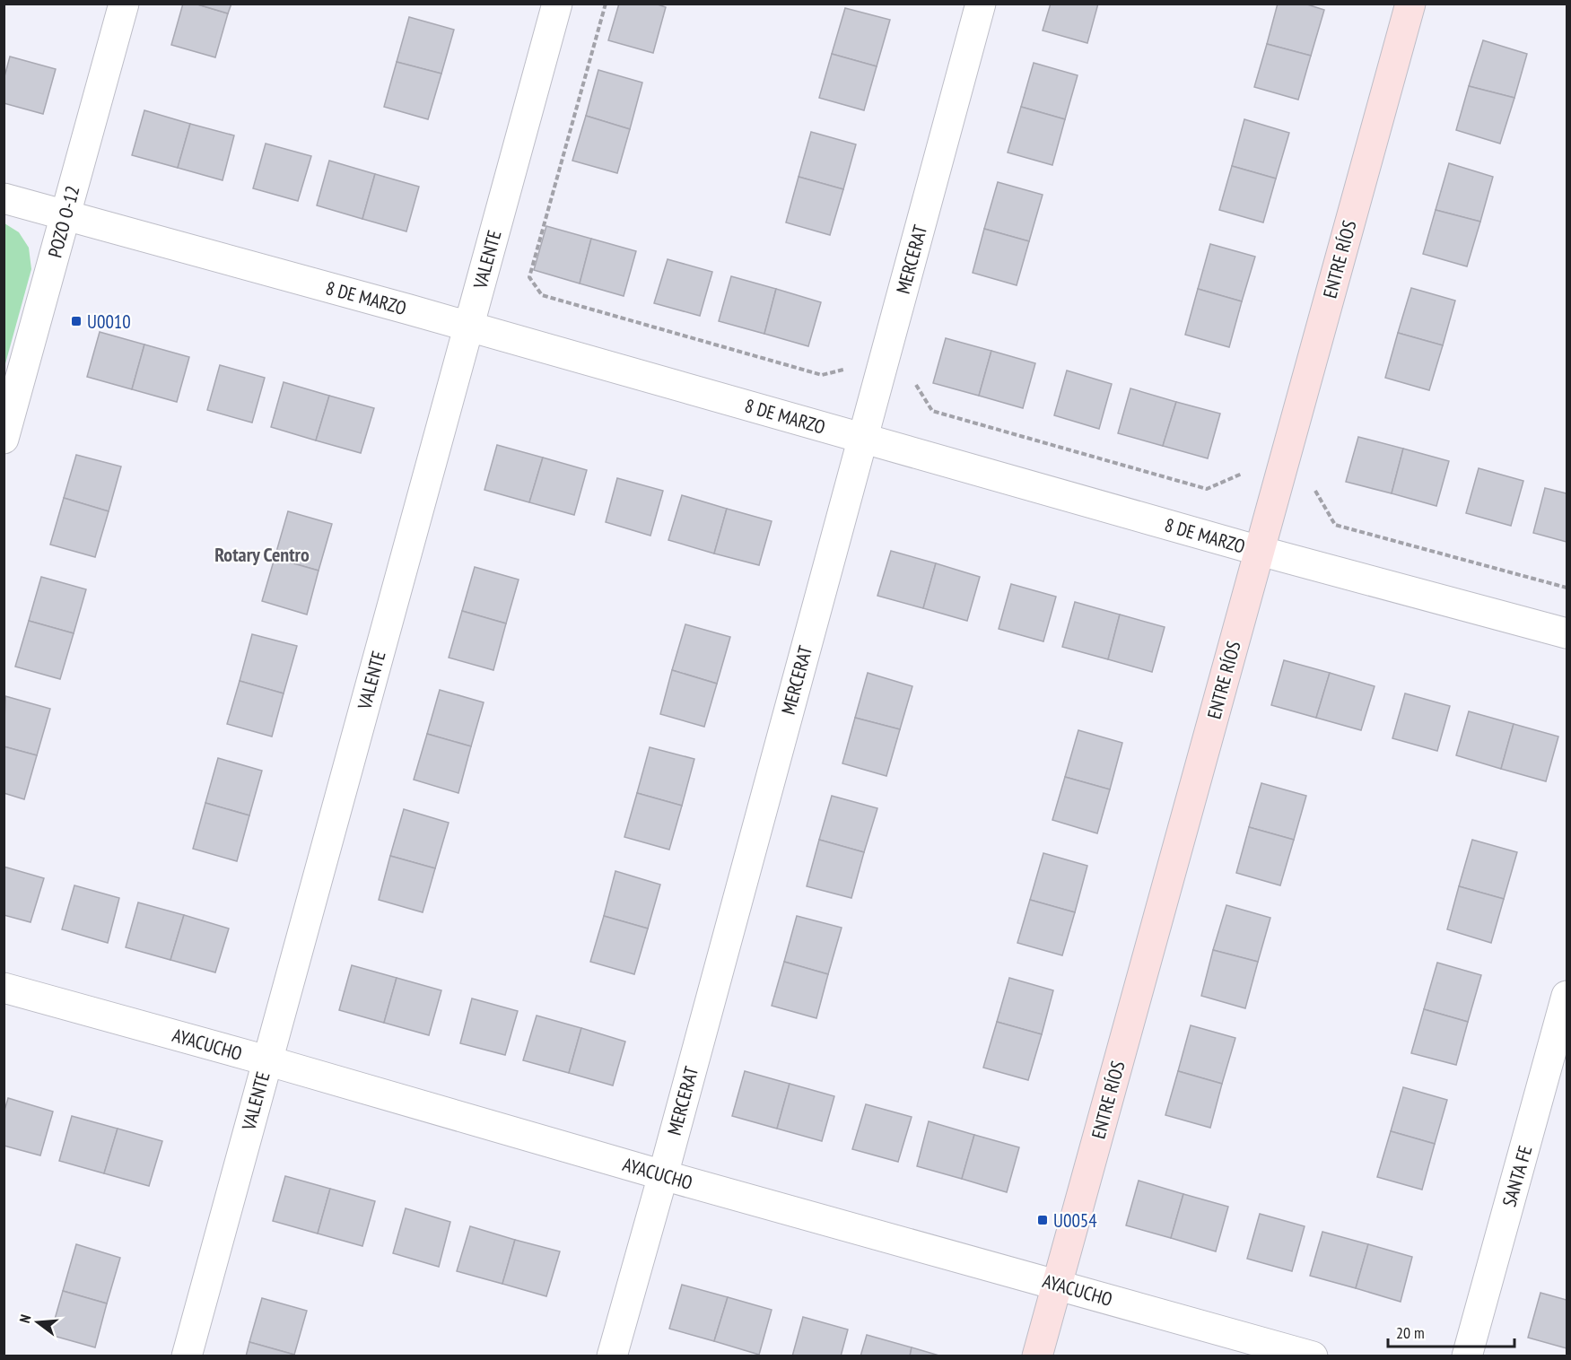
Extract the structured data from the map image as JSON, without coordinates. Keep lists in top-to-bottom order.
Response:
{
  "streets": {
    "street": [
      "POZO O-12",
      "VALENTE",
      "MERCERAT",
      "ENTRE RÍOS",
      "8 DE MARZO",
      "AYACUCHO",
      "SANTA FE"
    ]
  },
  "crossings": [
    ["POZO O-12", "8 DE MARZO"],
    ["VALENTE", "8 DE MARZO"],
    ["VALENTE", "AYACUCHO"],
    ["MERCERAT", "8 DE MARZO"],
    ["MERCERAT", "AYACUCHO"],
    ["ENTRE RÍOS", "8 DE MARZO"],
    ["ENTRE RÍOS", "AYACUCHO"]
  ],
  "districts": ["Rotary Centro"],
  "places": {
    "transit": ["U0010", "U0054"]
  },
  "scale_bar": "20 m",
  "north": "left"
}
